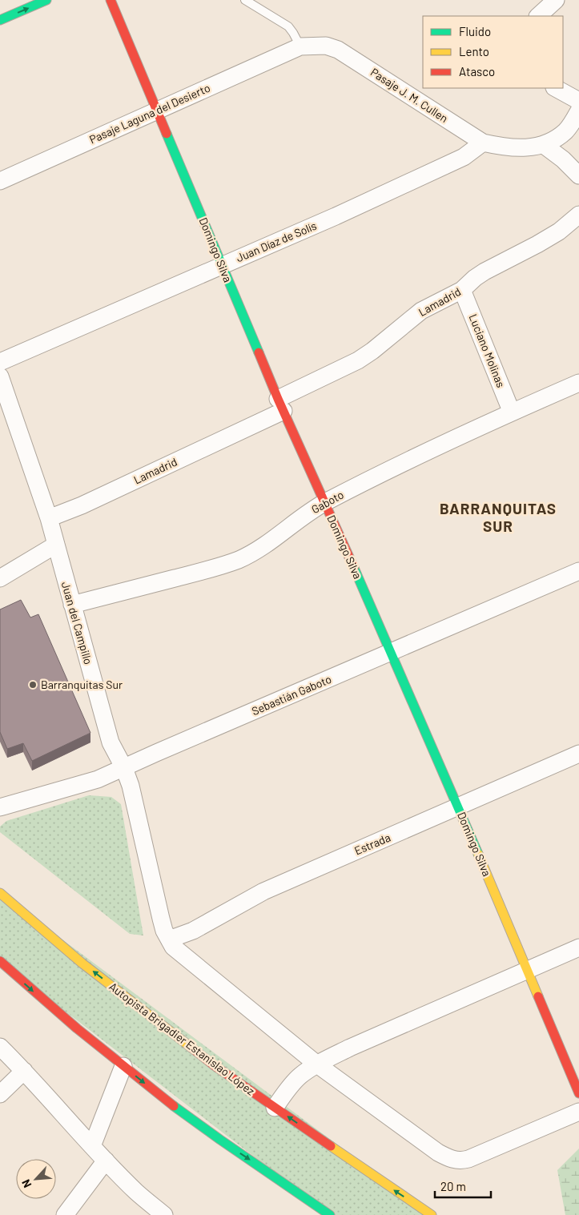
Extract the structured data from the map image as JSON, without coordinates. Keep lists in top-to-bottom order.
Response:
{
  "streets": {
    "main road": ["Domingo Silva", "Autopista Brigadier Estanislao López"],
    "street": [
      "Pasaje J. M. Cullen",
      "Pasaje Laguna del Desierto",
      "Juan Díaz de Solís",
      "Lamadrid",
      "Luciano Molinas",
      "Gaboto",
      "Juan del Campillo",
      "Sebastián Gaboto",
      "Estrada"
    ]
  },
  "crossings": [
    ["Pasaje J. M. Cullen", "Pasaje Laguna del Desierto"],
    ["Pasaje J. M. Cullen", "Juan Díaz de Solís"],
    ["Pasaje Laguna del Desierto", "Domingo Silva"],
    ["Juan Díaz de Solís", "Domingo Silva"],
    ["Domingo Silva", "Lamadrid"],
    ["Domingo Silva", "Gaboto"],
    ["Domingo Silva", "Sebastián Gaboto"],
    ["Domingo Silva", "Estrada"],
    ["Lamadrid", "Luciano Molinas"],
    ["Lamadrid", "Juan del Campillo"],
    ["Luciano Molinas", "Gaboto"],
    ["Gaboto", "Juan del Campillo"],
    ["Juan del Campillo", "Sebastián Gaboto"],
    ["Juan del Campillo", "Estrada"]
  ],
  "districts": ["BARRANQUITAS SUR"],
  "places": ["Barranquitas Sur"],
  "legend": ["Fluido", "Lento", "Atasco"],
  "scale_bar": "20 m",
  "north": "bottom left"
}
